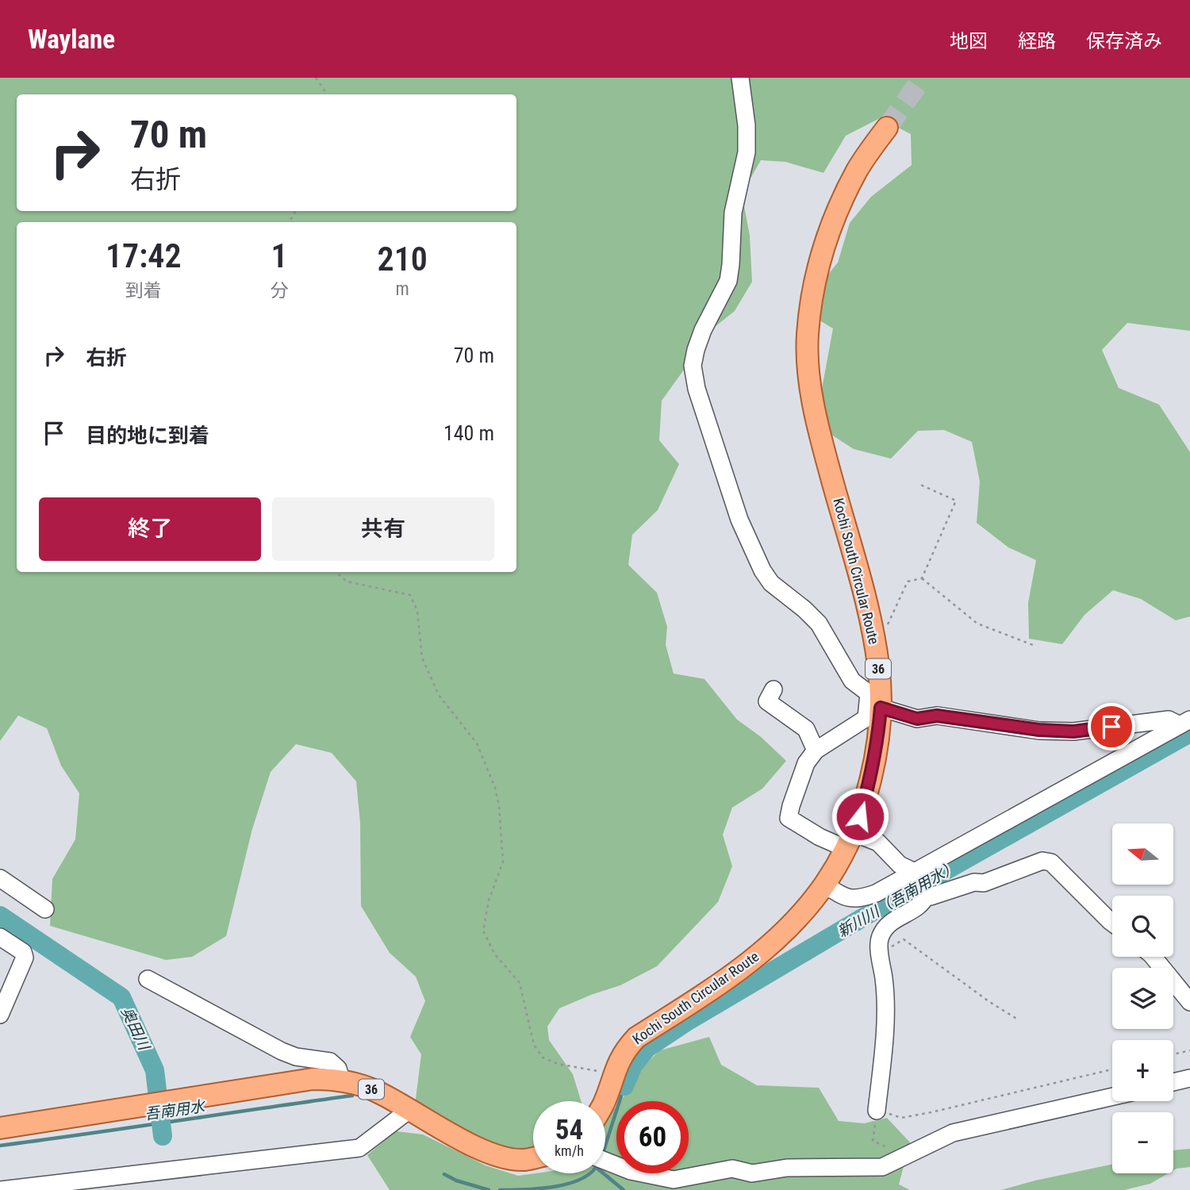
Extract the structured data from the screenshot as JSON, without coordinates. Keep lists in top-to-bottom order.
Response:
{
  "streets": {
    "main road": ["Kochi South Circular Route", "36"]
  },
  "water": ["新川川（吾南用水）", "奥田川", "吾南用水"],
  "north": "left",
  "page": {
    "header": "Waylane",
    "nav": ["地図", "経路", "保存済み"],
    "turn": ["70 m", "右折"],
    "eta": [
      "17:42",
      "到着",
      "1",
      "分",
      "210",
      "m"
    ],
    "list": [
      {
        "name": "右折",
        "value": "70 m"
      },
      {
        "name": "目的地に到着",
        "value": "140 m"
      }
    ],
    "buttons": ["終了", "共有"],
    "map_buttons": ["+", "−"],
    "speed": "54 km/h",
    "limit": "60"
  }
}
